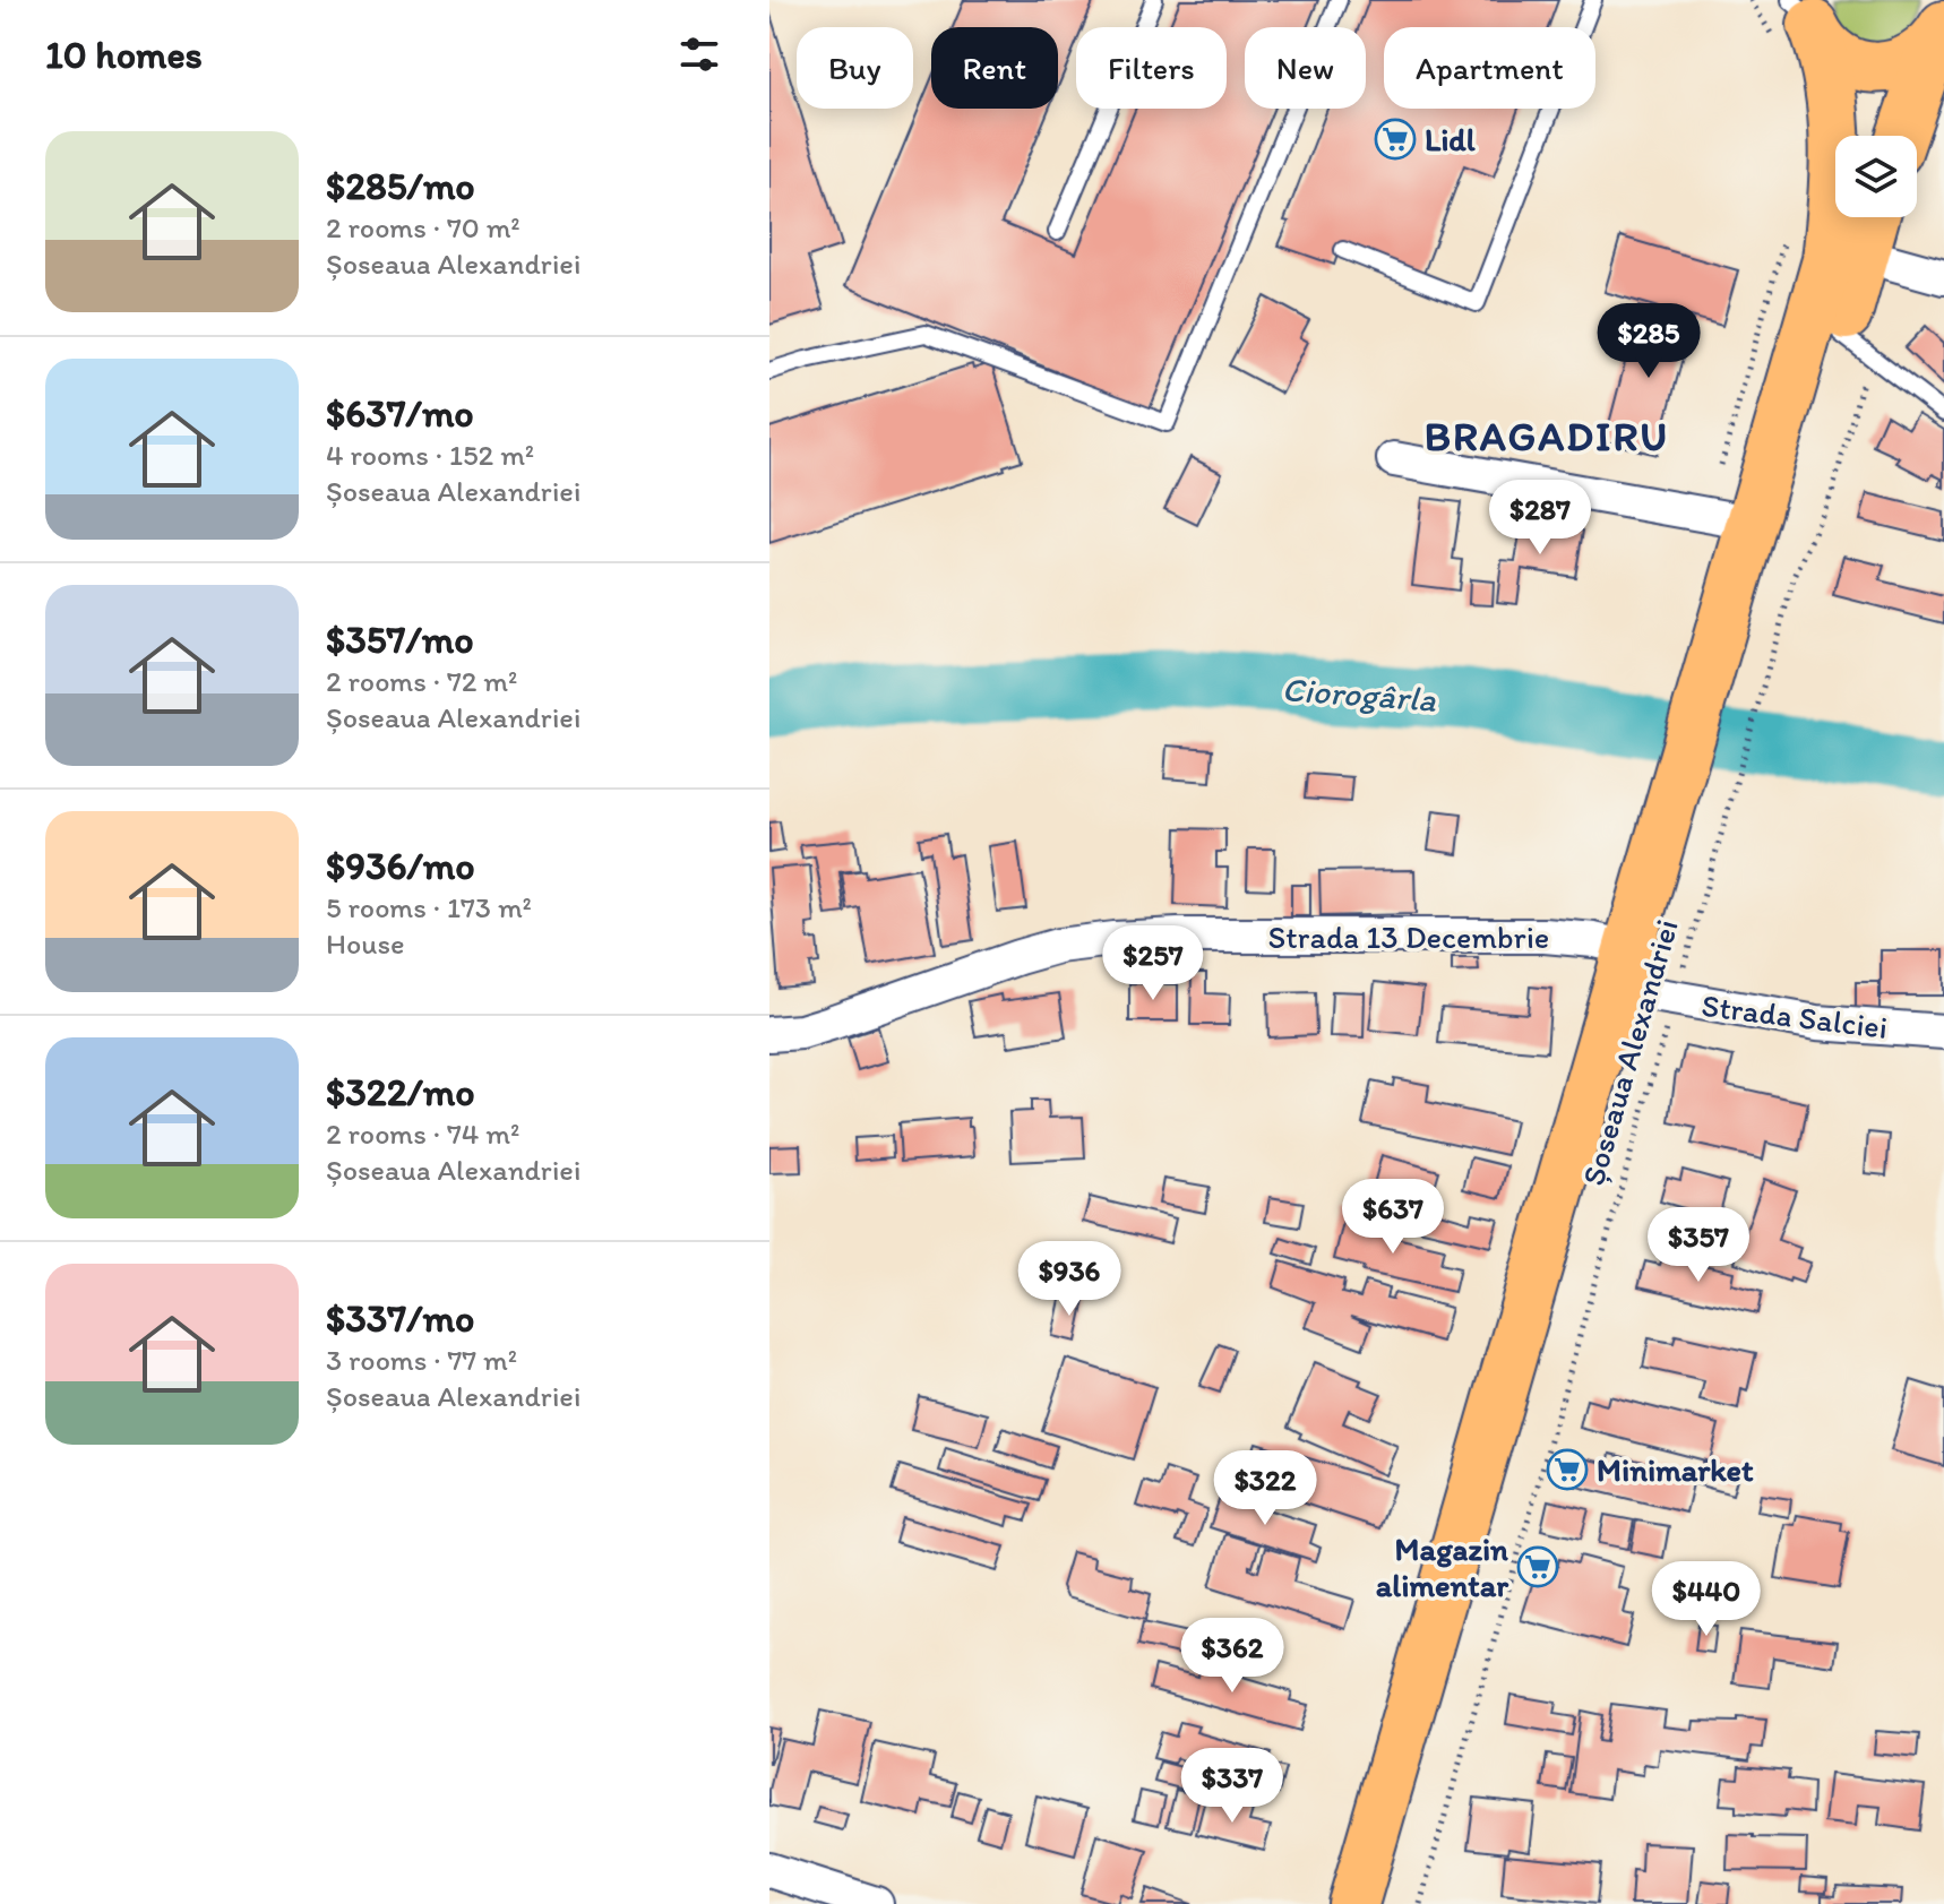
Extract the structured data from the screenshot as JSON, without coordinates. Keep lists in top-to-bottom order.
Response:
{
  "streets": {
    "highway": ["Șoseaua Alexandriei"],
    "street": ["Strada 13 Decembrie", "Strada Salciei"]
  },
  "crossings": [
    ["Strada 13 Decembrie", "Șoseaua Alexandriei"],
    ["Strada Salciei", "Șoseaua Alexandriei"]
  ],
  "districts": ["BRAGADIRU"],
  "water": ["Ciorogârla"],
  "places": {
    "supermarket": ["Lidl", "Minimarket", "Magazin alimentar"]
  },
  "page": {
    "heading": "10 homes",
    "chip": [
      "Buy",
      "Rent",
      "Filters",
      "New",
      "Apartment"
    ],
    "list": [
      {
        "name": "$285/mo",
        "note": "2 rooms · 70 m² · Șoseaua Alexandriei"
      },
      {
        "name": "$637/mo",
        "note": "4 rooms · 152 m² · Șoseaua Alexandriei"
      },
      {
        "name": "$357/mo",
        "note": "2 rooms · 72 m² · Șoseaua Alexandriei"
      },
      {
        "name": "$936/mo",
        "note": "5 rooms · 173 m² · House"
      },
      {
        "name": "$322/mo",
        "note": "2 rooms · 74 m² · Șoseaua Alexandriei"
      },
      {
        "name": "$337/mo",
        "note": "3 rooms · 77 m² · Șoseaua Alexandriei"
      }
    ],
    "price": [
      "$285",
      "$287",
      "$257",
      "$637",
      "$357",
      "$936",
      "$322",
      "$440",
      "$362",
      "$337"
    ]
  }
}
